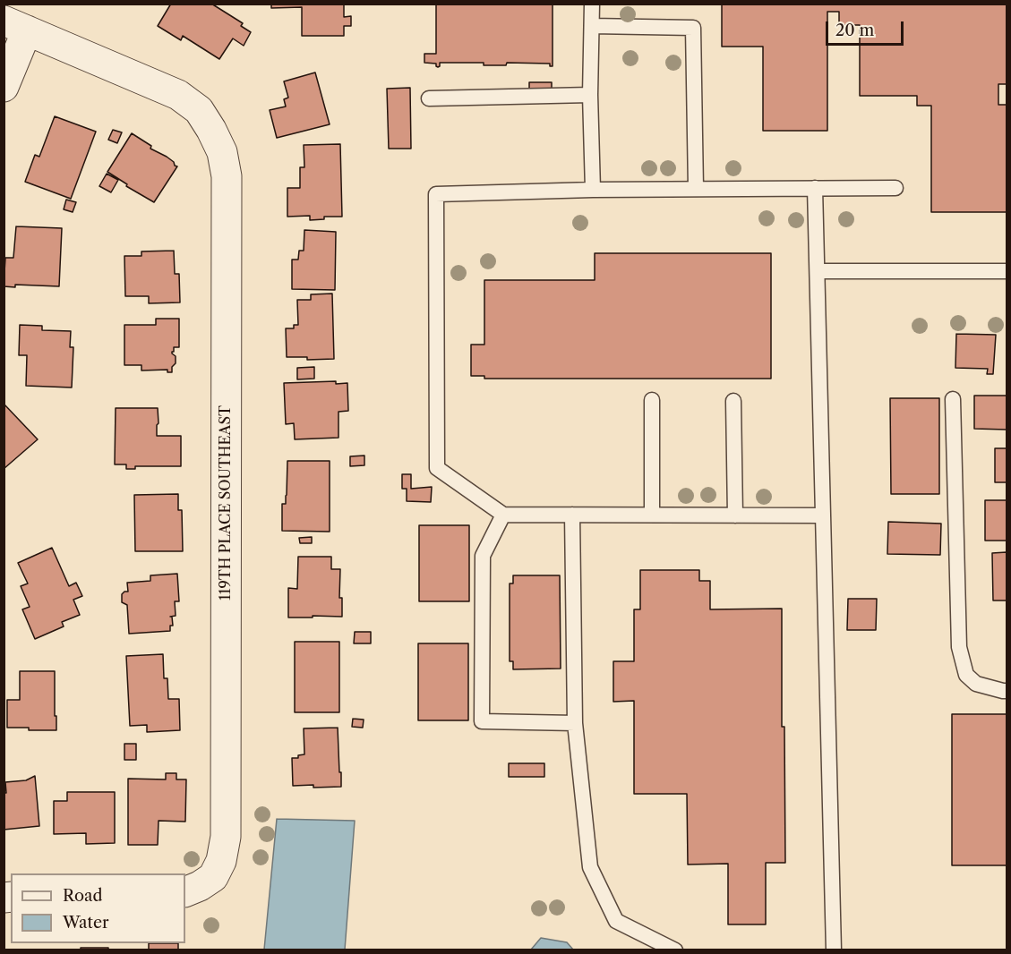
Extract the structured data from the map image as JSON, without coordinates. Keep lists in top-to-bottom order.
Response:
{
  "streets": {
    "street": ["119TH PLACE SOUTHEAST"]
  },
  "legend": ["Road", "Water"],
  "scale_bar": "20 m"
}
